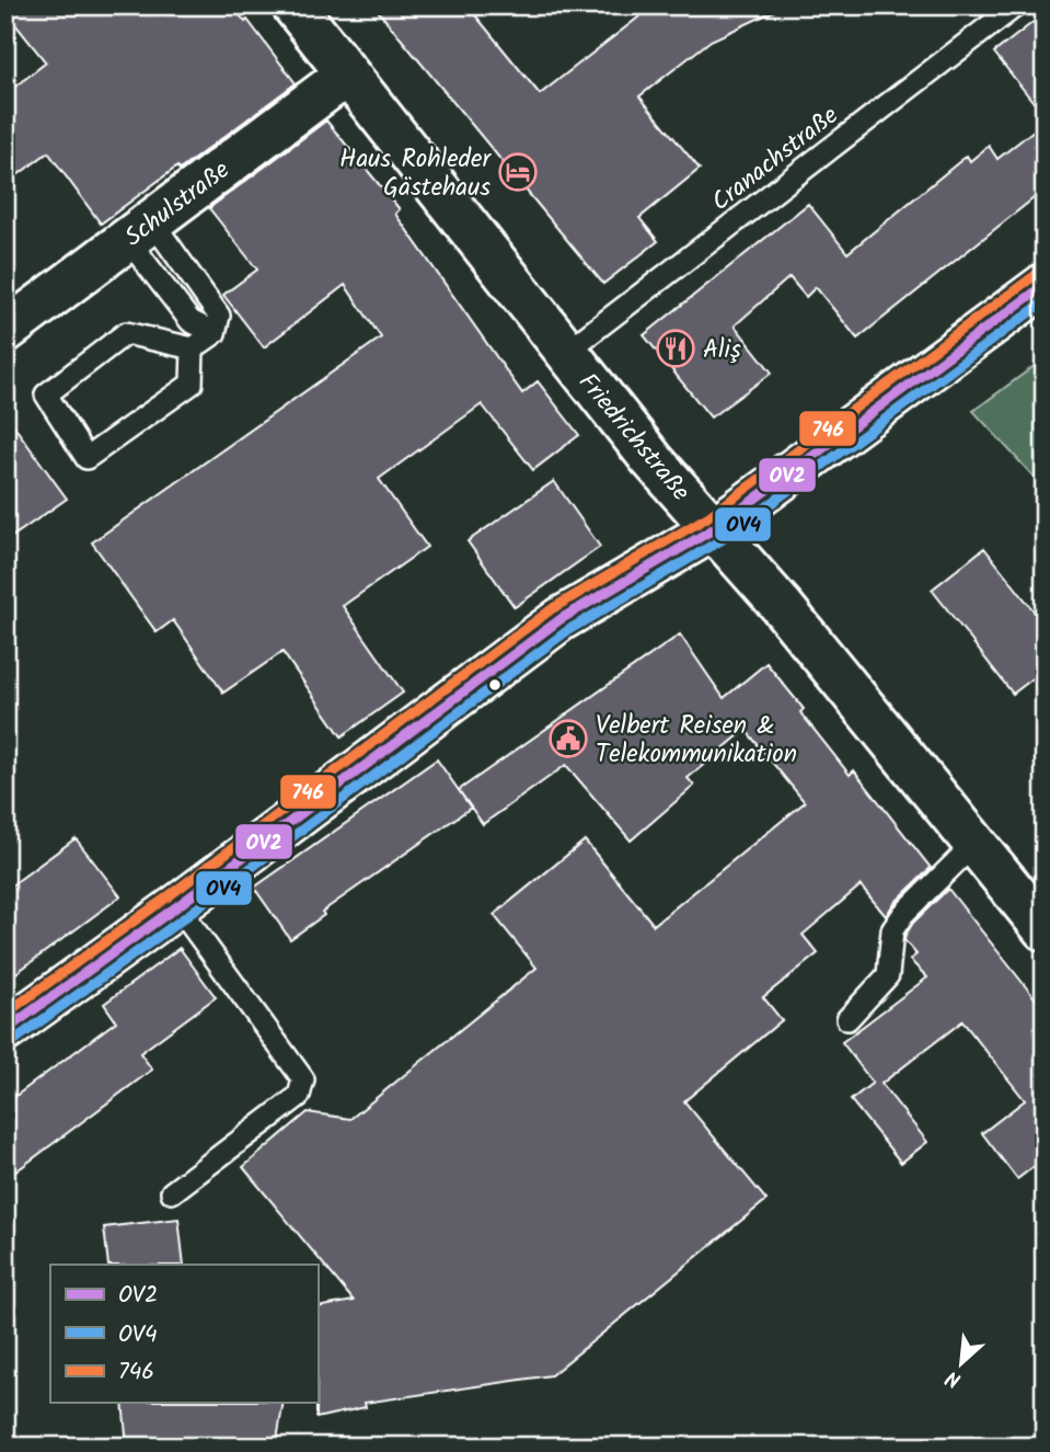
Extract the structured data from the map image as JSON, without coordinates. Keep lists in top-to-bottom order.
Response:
{
  "streets": {
    "street": ["Schulstraße", "Friedrichstraße"],
    "lane": ["Cranachstraße"]
  },
  "crossings": [
    ["Cranachstraße", "Friedrichstraße"],
    ["Schulstraße", "Friedrichstraße"]
  ],
  "places": {
    "hotel": ["Haus Rohleder Gästehaus"],
    "restaurant": ["Aliş"],
    "public building": ["Velbert Reisen & Telekommunikation"]
  },
  "lines": ["transit line 746", "transit line OV2", "transit line OV4"],
  "legend": ["OV2", "OV4", "746"],
  "north": "bottom left"
}
